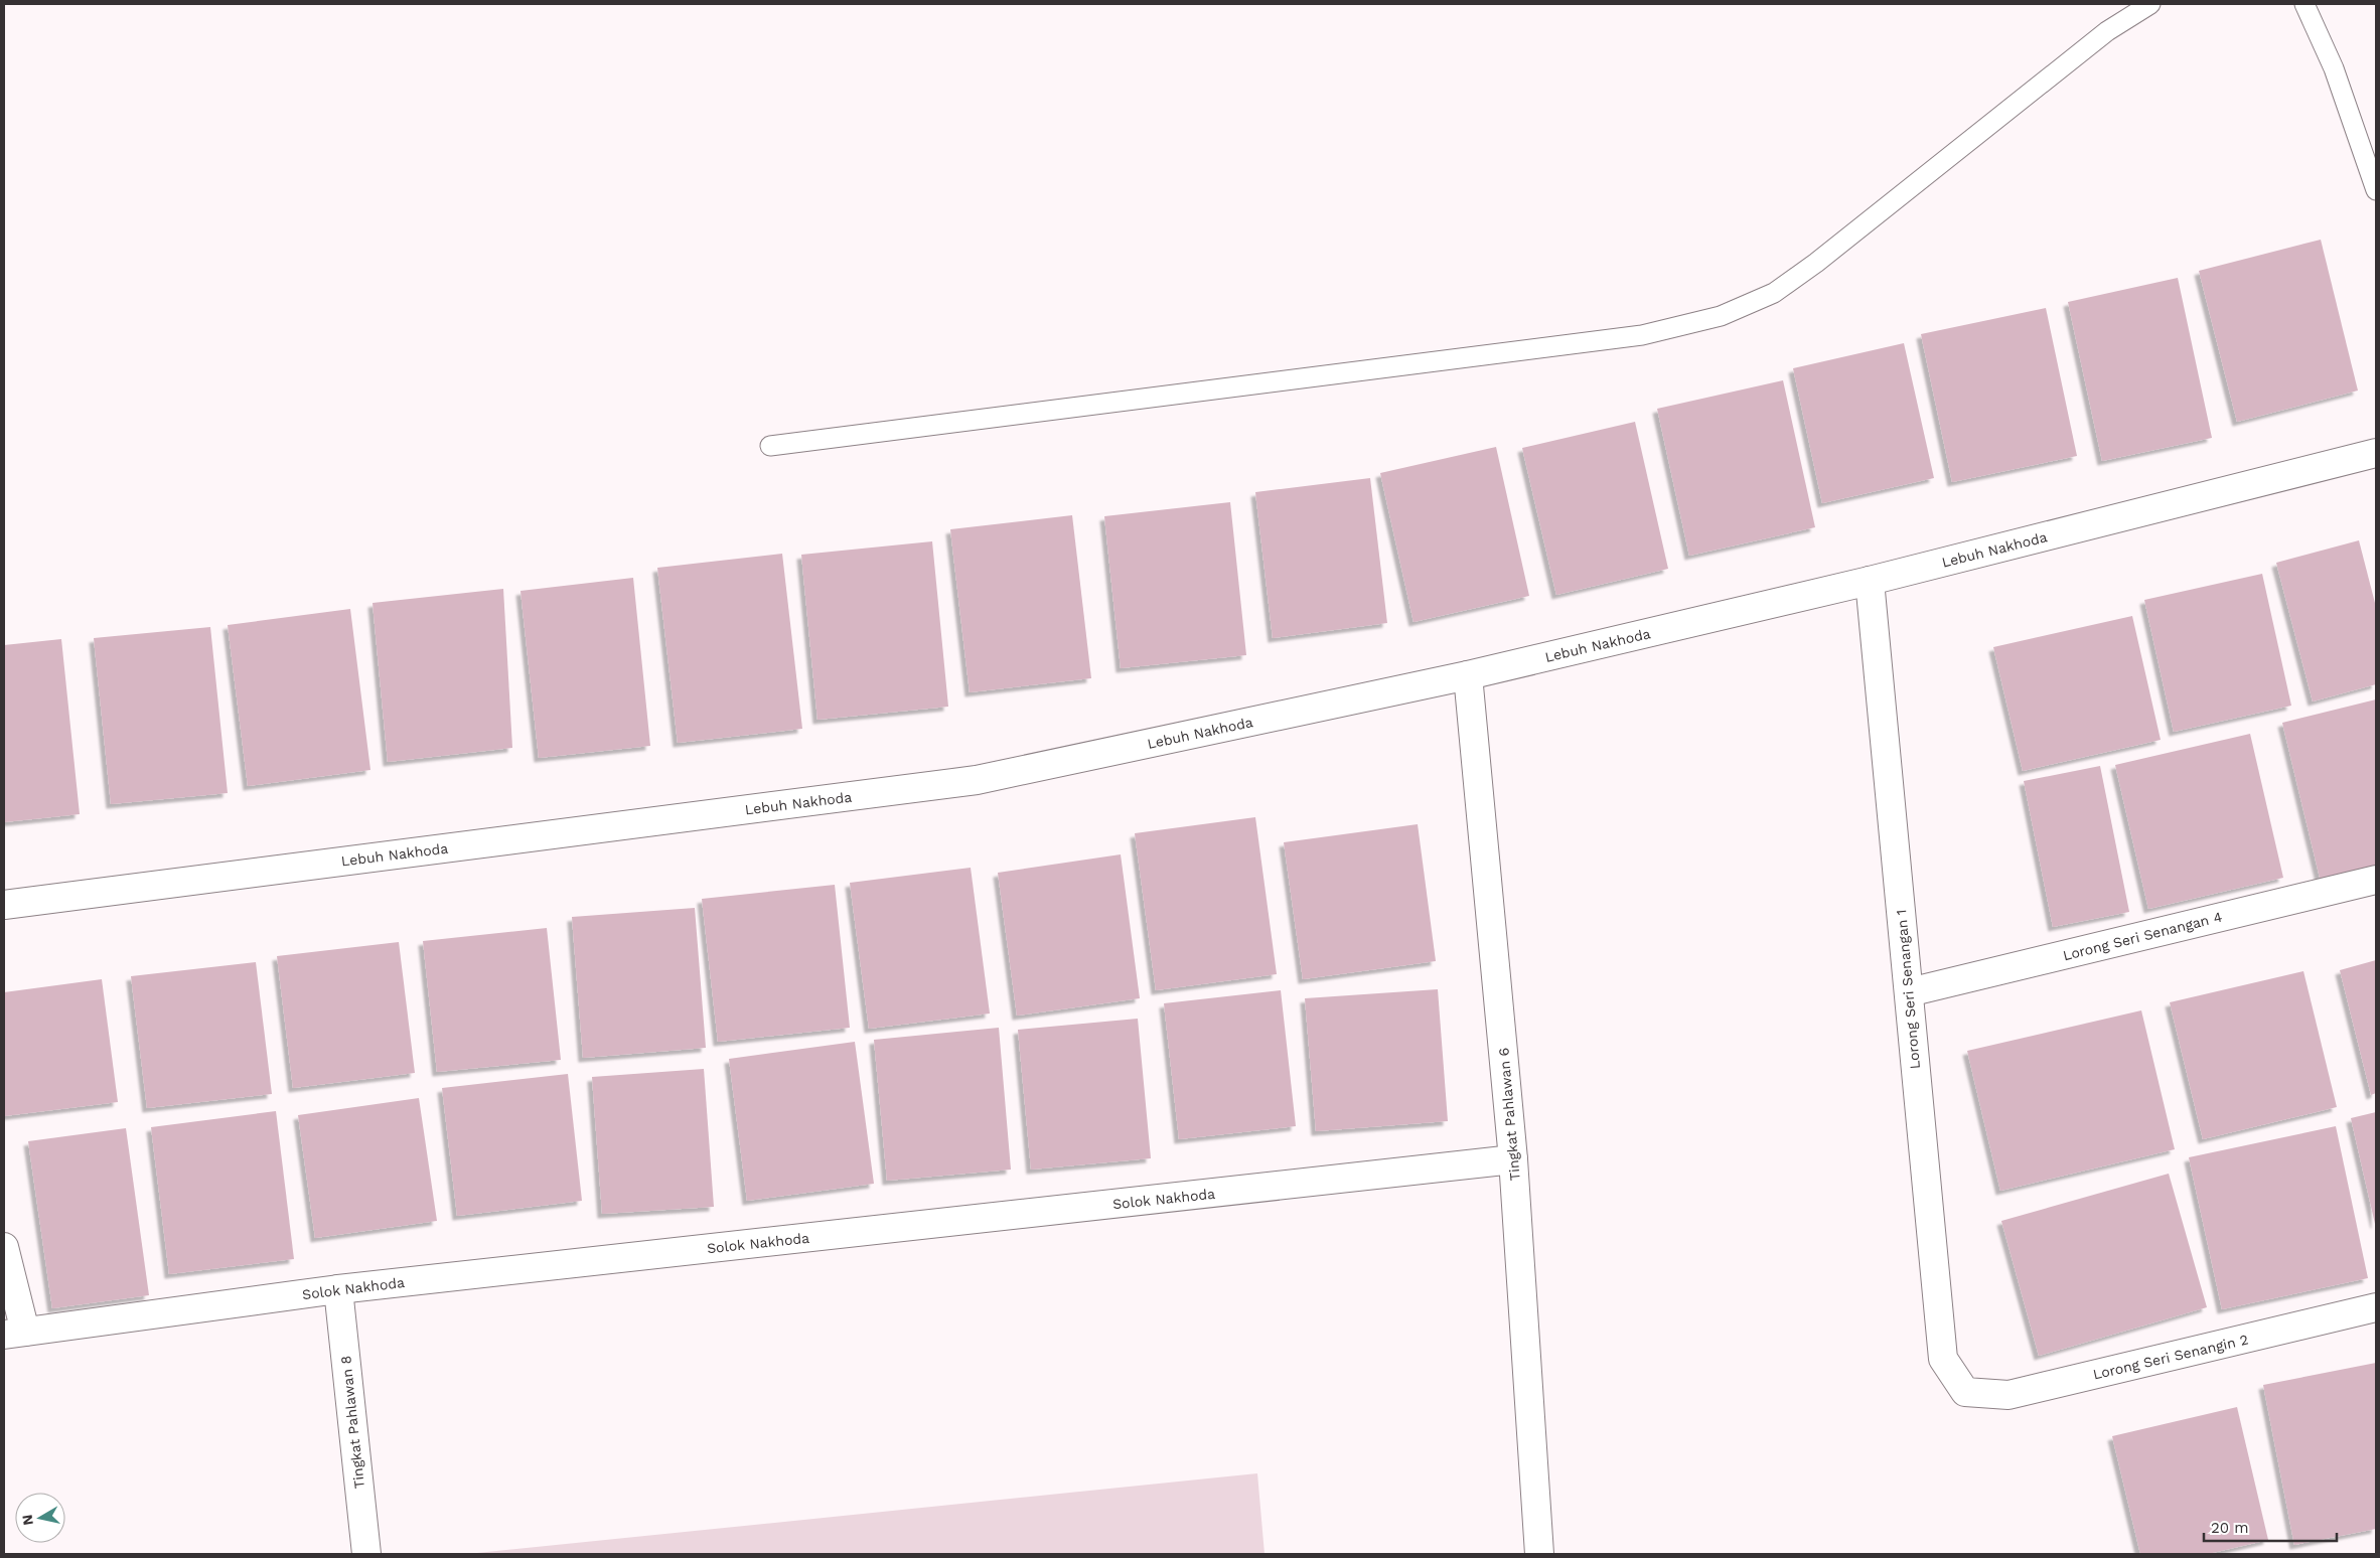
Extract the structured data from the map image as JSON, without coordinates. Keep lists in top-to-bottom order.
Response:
{
  "streets": {
    "street": [
      "Lebuh Nakhoda",
      "Lorong Seri Senangan 4",
      "Lorong Seri Senangan 1",
      "Tingkat Pahlawan 6",
      "Solok Nakhoda",
      "Lorong Seri Senangin 2",
      "Tingkat Pahlawan 8"
    ]
  },
  "crossings": [
    ["Lebuh Nakhoda", "Lorong Seri Senangan 1"],
    ["Lebuh Nakhoda", "Tingkat Pahlawan 6"],
    ["Lorong Seri Senangan 4", "Lorong Seri Senangan 1"],
    ["Lorong Seri Senangan 1", "Lorong Seri Senangin 2"],
    ["Tingkat Pahlawan 6", "Solok Nakhoda"],
    ["Solok Nakhoda", "Tingkat Pahlawan 8"]
  ],
  "scale_bar": "20 m",
  "north": "left"
}
